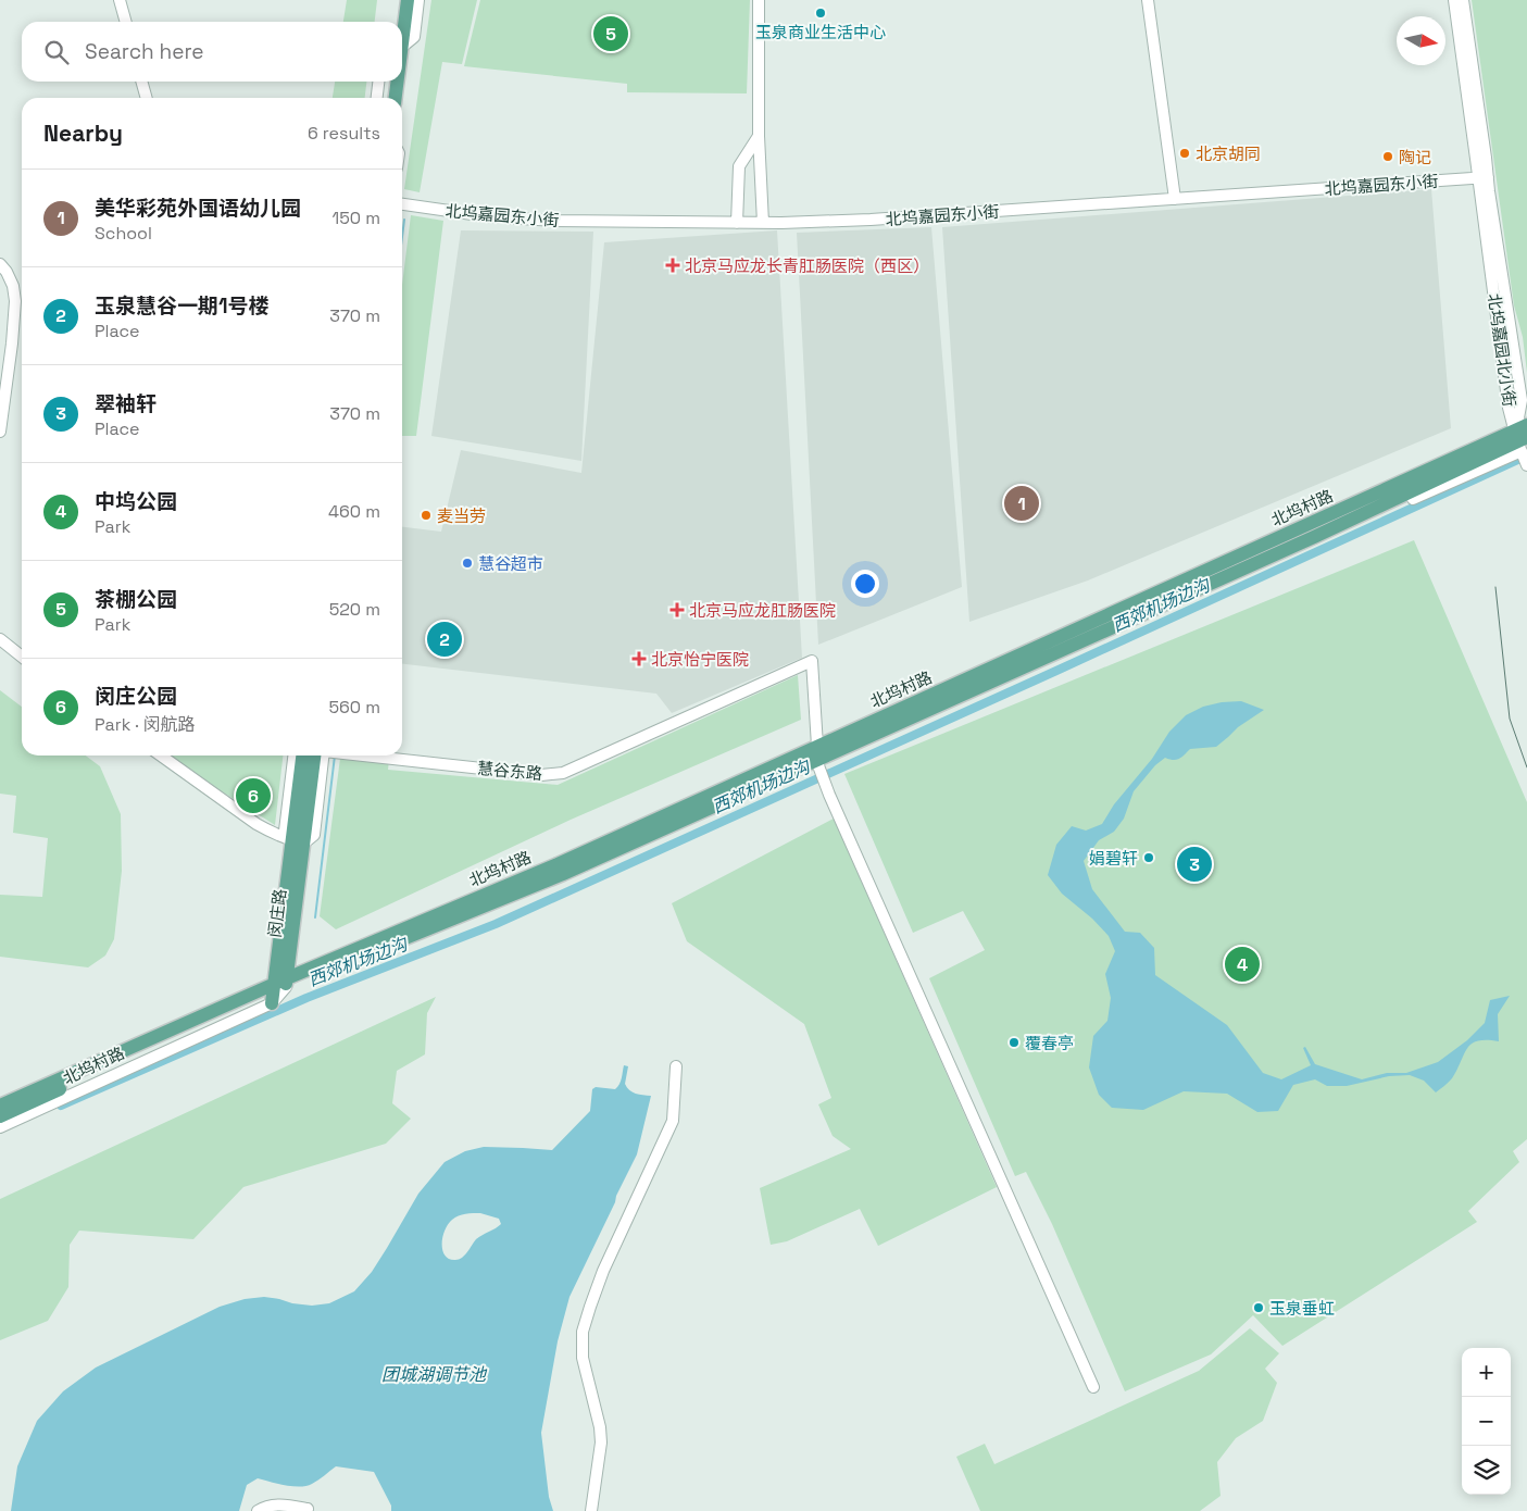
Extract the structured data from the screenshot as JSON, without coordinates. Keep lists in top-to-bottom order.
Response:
{
  "streets": {
    "main road": ["北坞村路", "闵庄路"],
    "street": ["北坞嘉园东小街", "北坞嘉园北小街", "慧谷东路"]
  },
  "crossings": [
    ["北坞嘉园东小街", "北坞嘉园北小街"],
    ["北坞嘉园北小街", "北坞村路"],
    ["北坞村路", "慧谷东路"],
    ["北坞村路", "闵庄路"]
  ],
  "water": ["西郊机场边沟", "团城湖调节池"],
  "places": {
    "other": [
      "玉泉商业生活中心",
      "北京胡同",
      "陶记",
      "麦当劳",
      "慧谷超市",
      "娟碧轩",
      "覆春亭",
      "玉泉垂虹"
    ],
    "health": ["北京马应龙长青肛肠医院（西区）", "北京马应龙肛肠医院", "北京怡宁医院"]
  },
  "north": "right",
  "page": {
    "pins": [
      "5",
      "1",
      "2",
      "6",
      "3",
      "4"
    ],
    "search": "Search here",
    "heading": ["Nearby", "6 results"],
    "list": [
      {
        "mark": "1",
        "name": "美华彩苑外国语幼儿园",
        "note": "School",
        "value": "150 m"
      },
      {
        "mark": "2",
        "name": "玉泉慧谷一期1号楼",
        "note": "Place",
        "value": "370 m"
      },
      {
        "mark": "3",
        "name": "翠袖轩",
        "note": "Place",
        "value": "370 m"
      },
      {
        "mark": "4",
        "name": "中坞公园",
        "note": "Park",
        "value": "460 m"
      },
      {
        "mark": "5",
        "name": "茶棚公园",
        "note": "Park",
        "value": "520 m"
      },
      {
        "mark": "6",
        "name": "闵庄公园",
        "note": "Park · 闵航路",
        "value": "560 m"
      }
    ],
    "map_buttons": ["+", "−"]
  }
}
